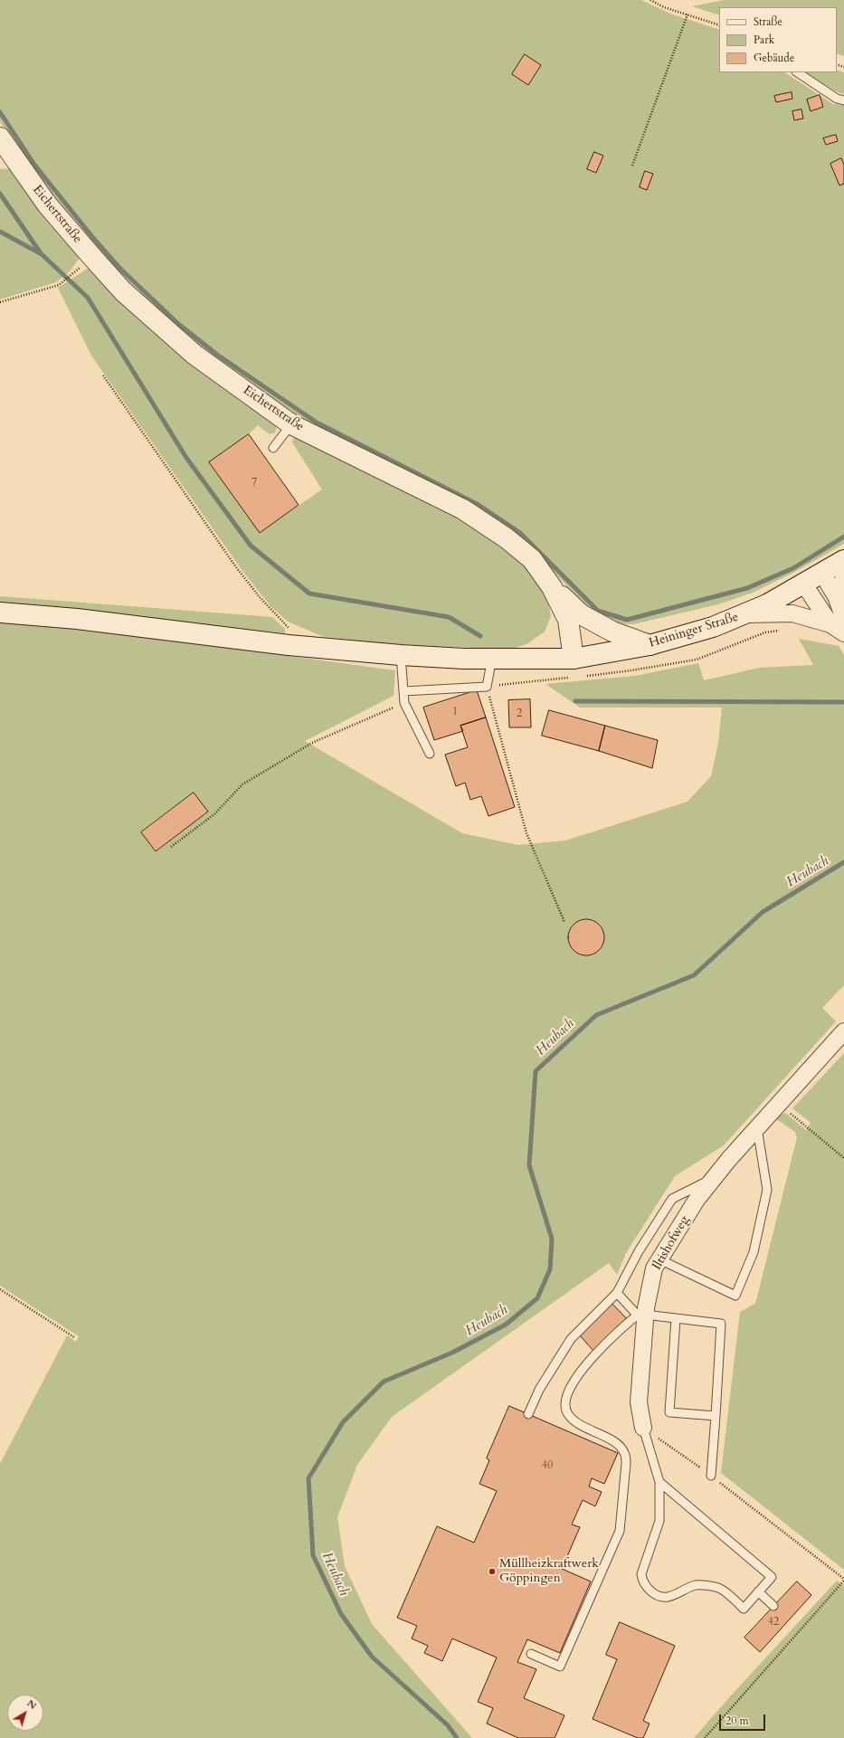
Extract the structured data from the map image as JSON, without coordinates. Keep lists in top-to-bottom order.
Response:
{
  "streets": {
    "street": ["Eichertstraße", "Heininger Straße", "Iltishofweg"]
  },
  "crossings": [
    ["Eichertstraße", "Heininger Straße"]
  ],
  "water": ["Heubach"],
  "places": ["Müllheizkraftwerk Göppingen"],
  "house_numbers": [
    "7",
    "1",
    "2",
    "40",
    "42"
  ],
  "legend": ["Straße", "Park", "Gebäude"],
  "scale_bar": "20 m",
  "north": "top right"
}
